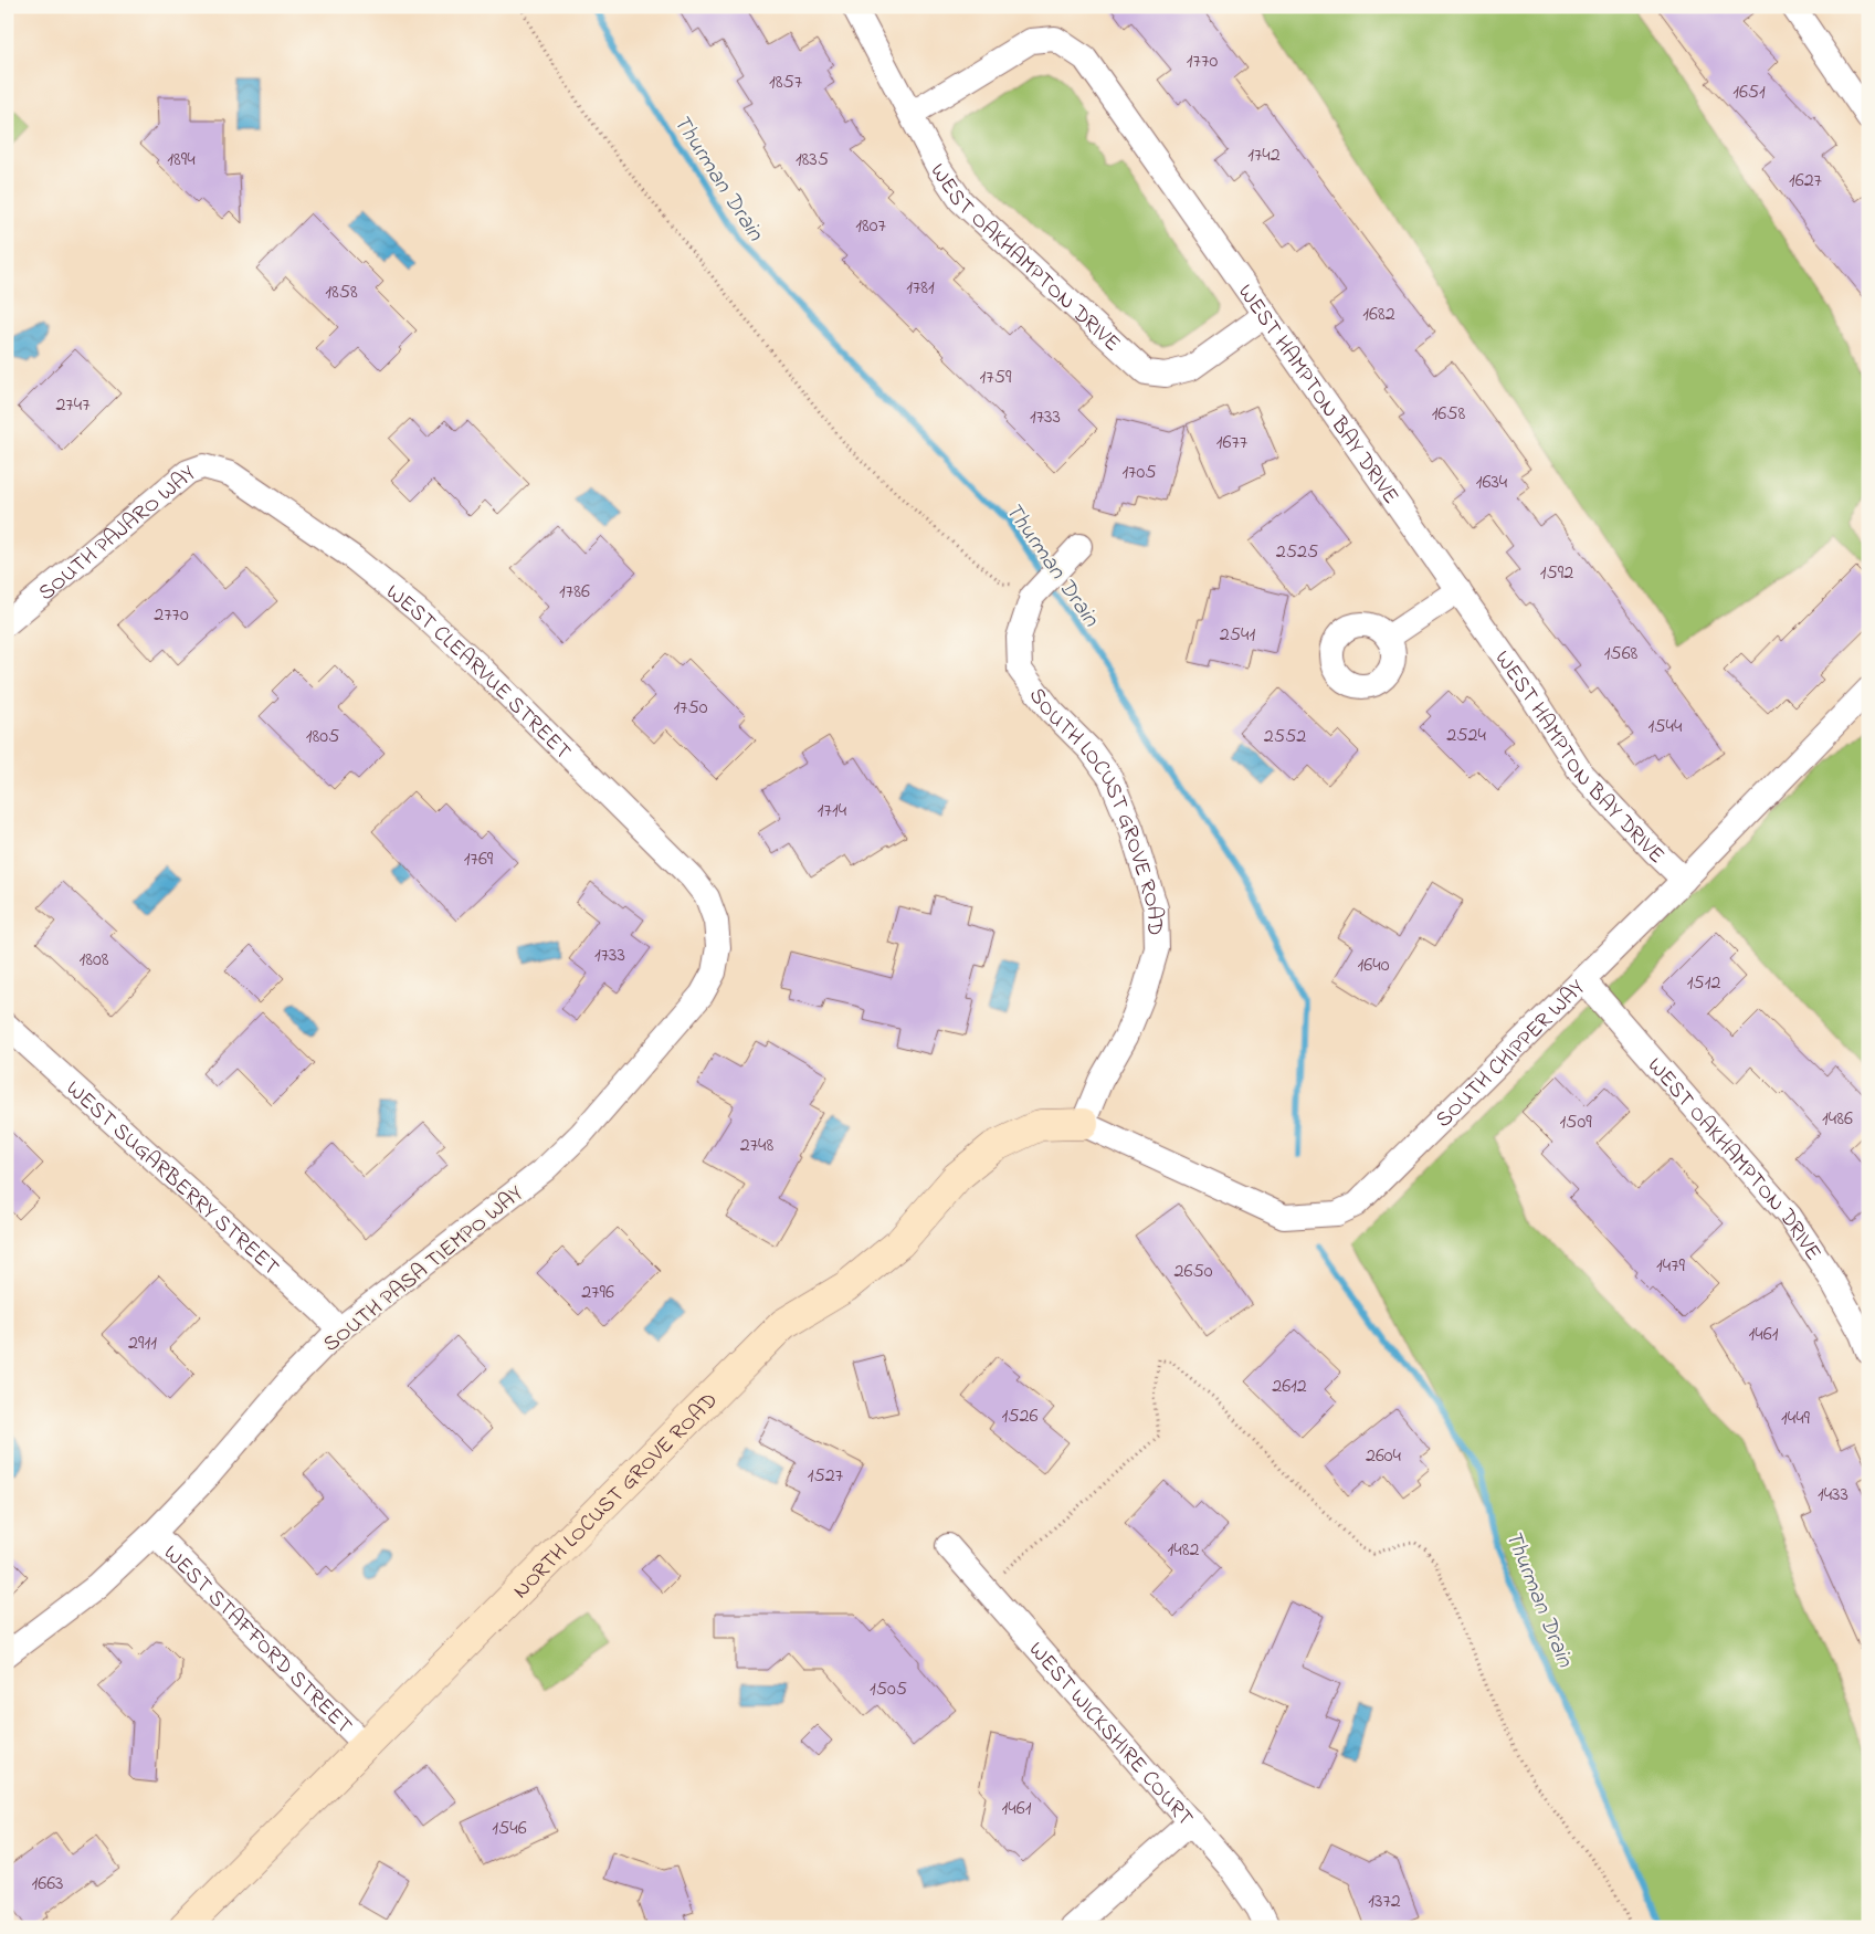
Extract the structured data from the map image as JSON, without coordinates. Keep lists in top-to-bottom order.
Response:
{
  "streets": {
    "street": [
      "WEST OAKHAMPTON DRIVE",
      "WEST HAMPTON BAY DRIVE",
      "SOUTH PAJARO WAY",
      "WEST CLEARVUE STREET",
      "SOUTH LOCUST GROVE ROAD",
      "SOUTH CHIPPER WAY",
      "WEST SUGARBERRY STREET",
      "SOUTH PASA TIEMPO WAY",
      "NORTH LOCUST GROVE ROAD",
      "WEST STAFFORD STREET",
      "WEST WICKSHIRE COURT"
    ]
  },
  "crossings": [
    ["WEST OAKHAMPTON DRIVE", "WEST HAMPTON BAY DRIVE"],
    ["WEST OAKHAMPTON DRIVE", "SOUTH CHIPPER WAY"],
    ["WEST HAMPTON BAY DRIVE", "SOUTH CHIPPER WAY"],
    ["SOUTH PAJARO WAY", "WEST CLEARVUE STREET"],
    ["WEST CLEARVUE STREET", "SOUTH PASA TIEMPO WAY"],
    ["SOUTH LOCUST GROVE ROAD", "SOUTH CHIPPER WAY"],
    ["SOUTH LOCUST GROVE ROAD", "NORTH LOCUST GROVE ROAD"],
    ["SOUTH CHIPPER WAY", "NORTH LOCUST GROVE ROAD"],
    ["WEST SUGARBERRY STREET", "SOUTH PASA TIEMPO WAY"],
    ["SOUTH PASA TIEMPO WAY", "WEST STAFFORD STREET"],
    ["NORTH LOCUST GROVE ROAD", "WEST STAFFORD STREET"]
  ],
  "water": ["Thurman Drain"],
  "house_numbers": [
    "1770",
    "1857",
    "1651",
    "1742",
    "1894",
    "1835",
    "1627",
    "1807",
    "1781",
    "1858",
    "1682",
    "1759",
    "2747",
    "1658",
    "1733",
    "1677",
    "1705",
    "1634",
    "2525",
    "1592",
    "1786",
    "2770",
    "2541",
    "1568",
    "1750",
    "1544",
    "2524",
    "1805",
    "2552",
    "1714",
    "1769",
    "1733",
    "1808",
    "1640",
    "1512",
    "1486",
    "1509",
    "2748",
    "1479",
    "2650",
    "2796",
    "1461",
    "2911",
    "2612",
    "1526",
    "1449",
    "2604",
    "1527",
    "1433",
    "1482",
    "1505",
    "1461",
    "1546",
    "1663",
    "1372"
  ]
}
